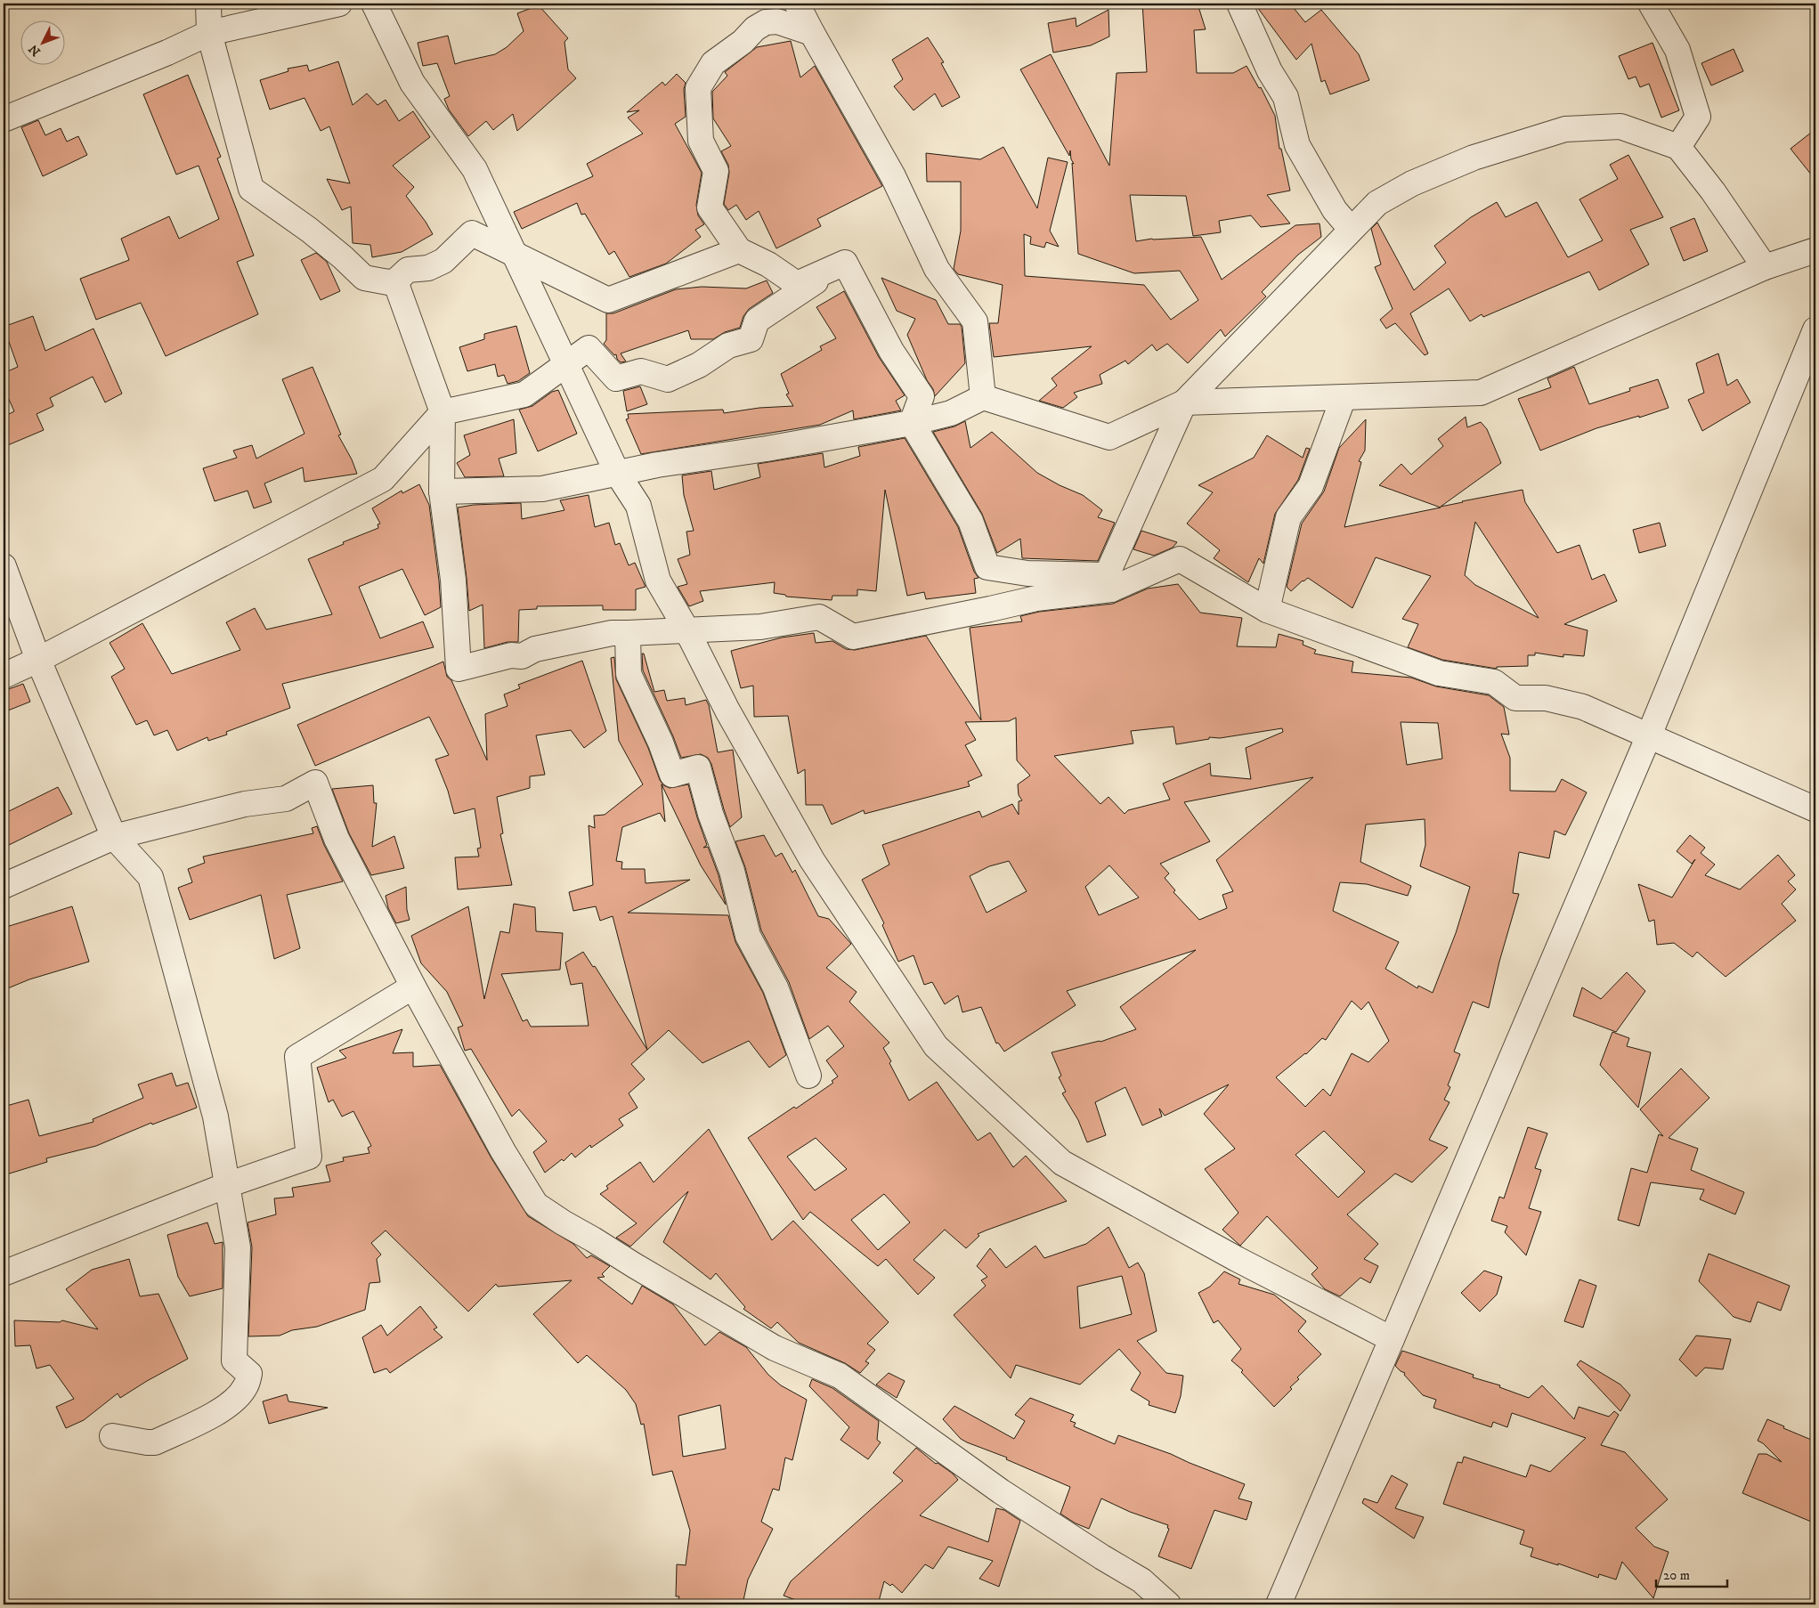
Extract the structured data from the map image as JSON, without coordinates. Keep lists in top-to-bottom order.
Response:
{
  "scale_bar": "20 m",
  "north": "bottom left"
}
